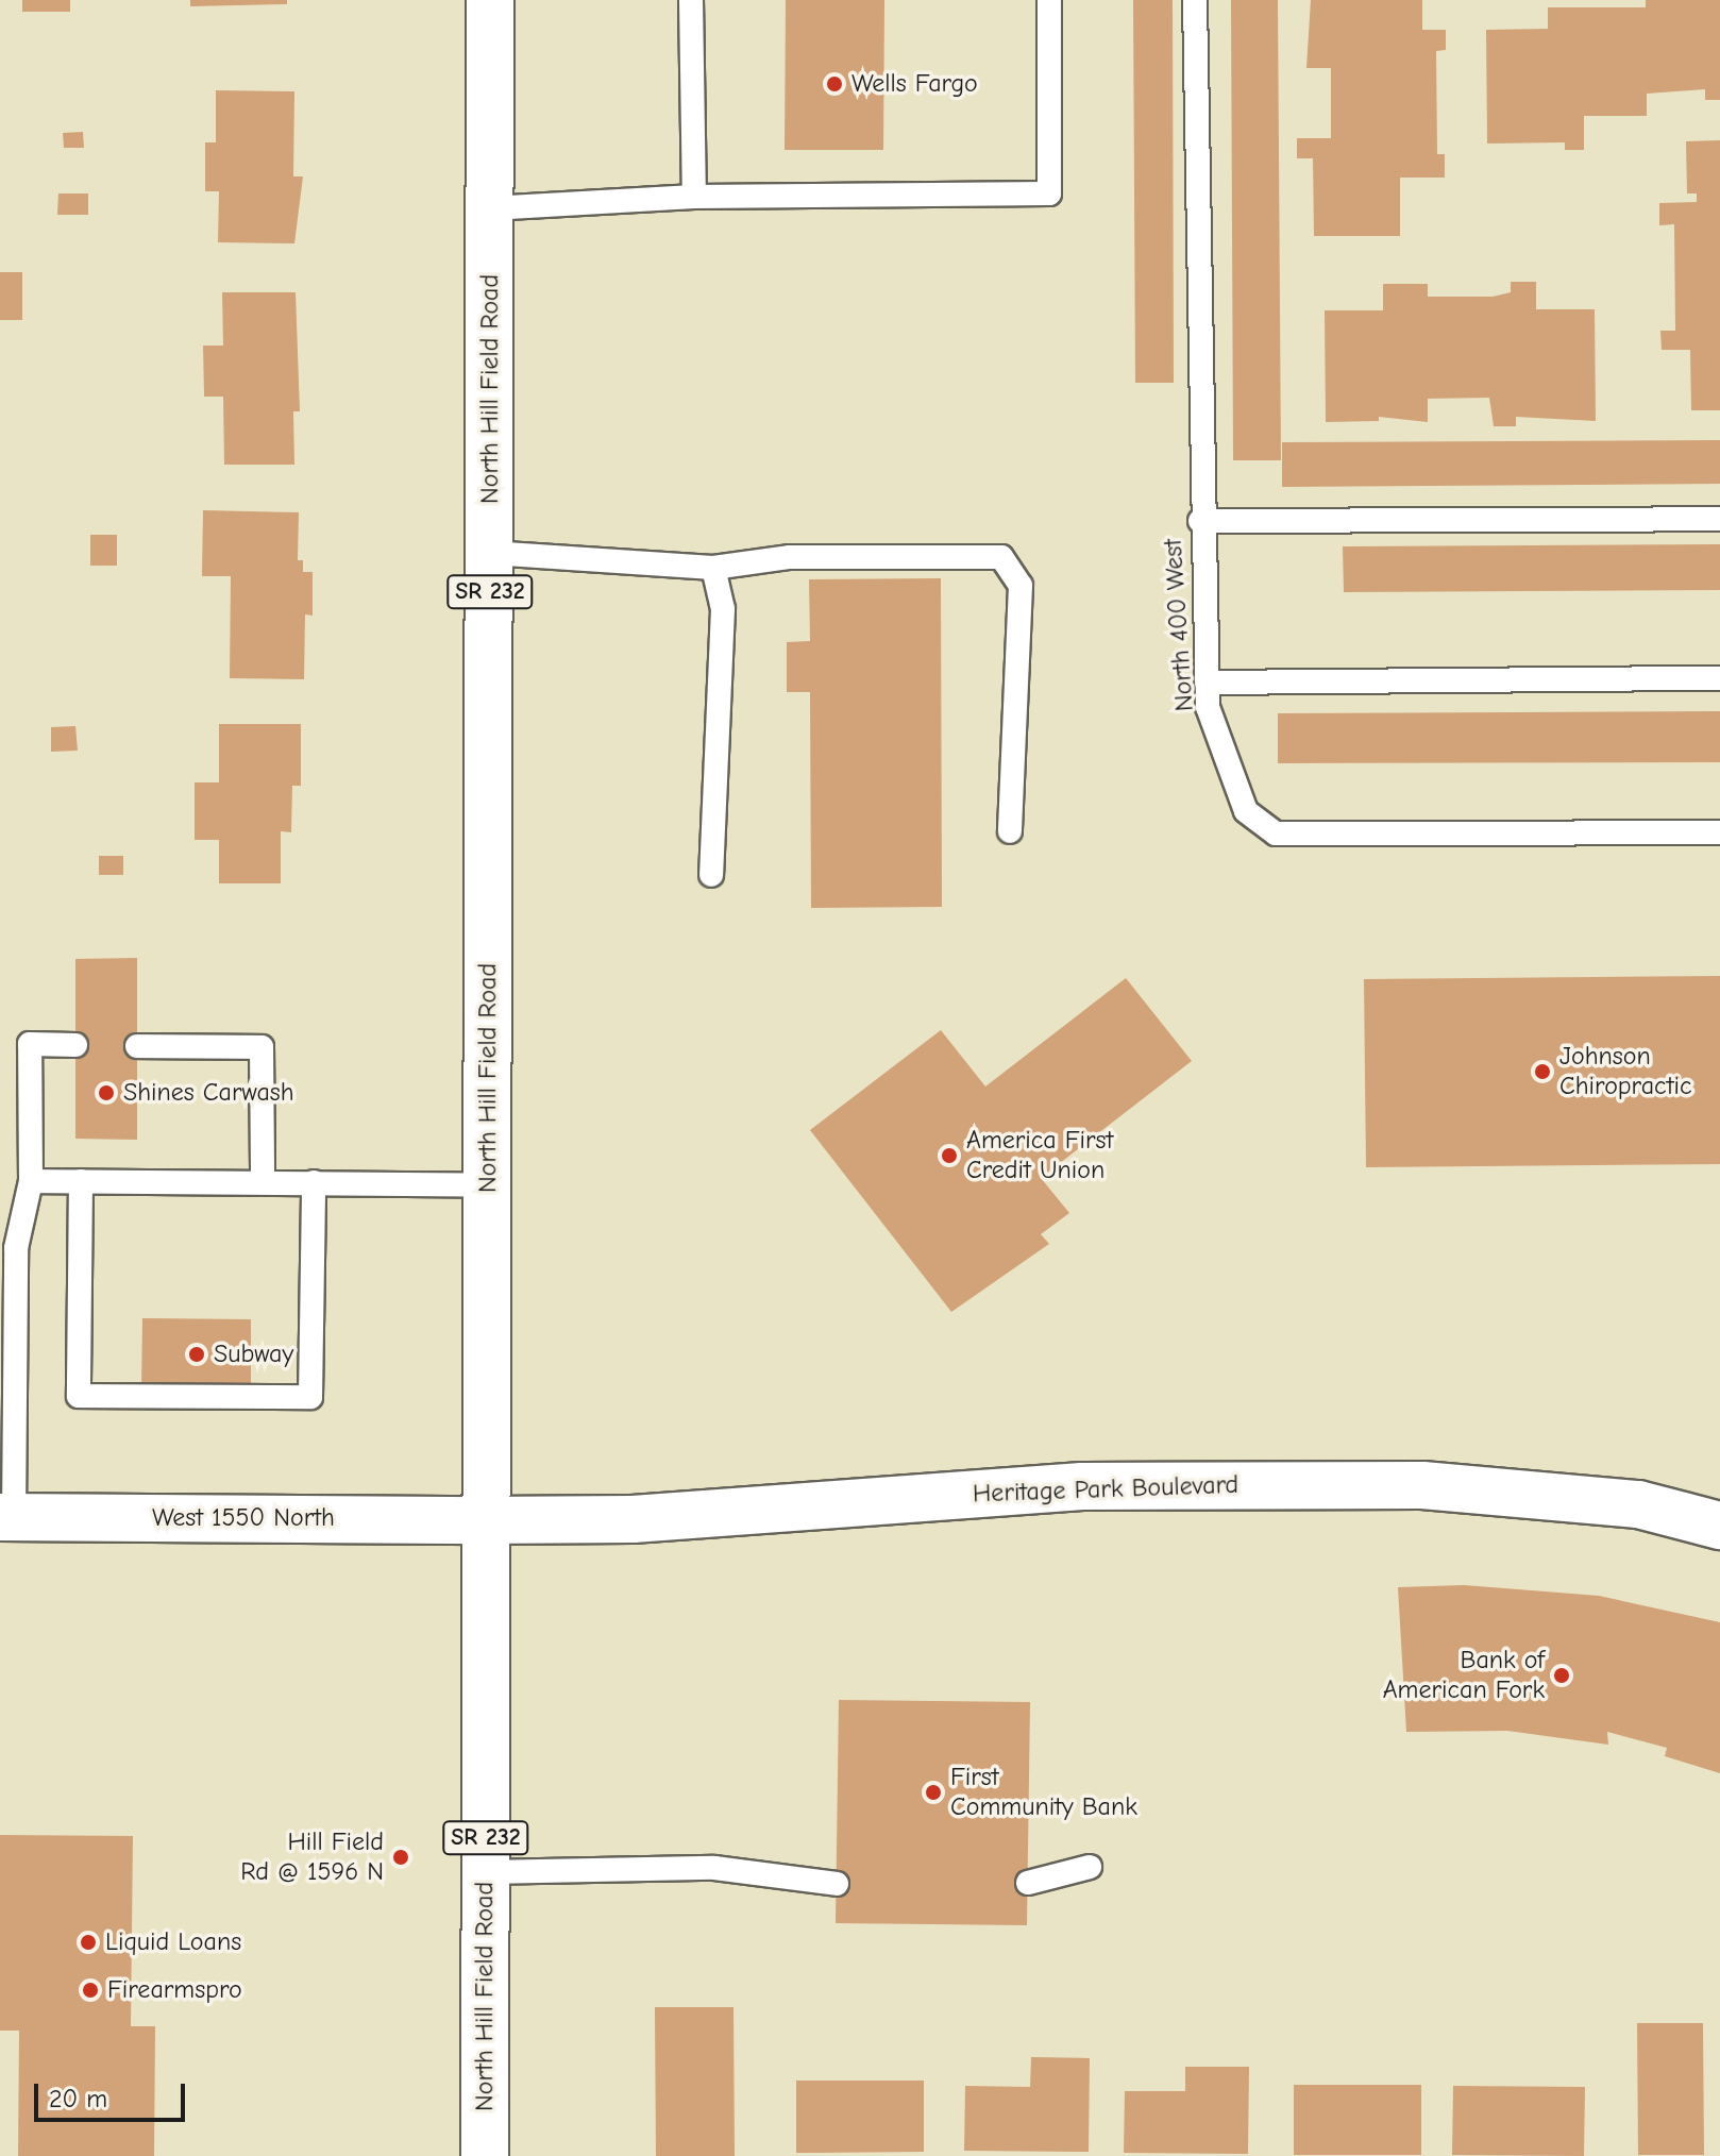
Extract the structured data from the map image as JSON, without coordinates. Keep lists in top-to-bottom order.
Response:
{
  "streets": {
    "main road": [
      "North Hill Field Road",
      "SR 232",
      "Heritage Park Boulevard",
      "West 1550 North"
    ],
    "lane": ["North 400 West"]
  },
  "crossings": [
    ["North Hill Field Road", "Heritage Park Boulevard"],
    ["North Hill Field Road", "West 1550 North"],
    ["Heritage Park Boulevard", "West 1550 North"]
  ],
  "places": [
    "Wells Fargo",
    "Johnson Chiropractic",
    "Shines Carwash",
    "America First Credit Union",
    "Subway",
    "Bank of American Fork",
    "First Community Bank",
    "Hill Field Rd @ 1596 N",
    "Liquid Loans",
    "Firearmspro"
  ],
  "scale_bar": "20 m"
}
